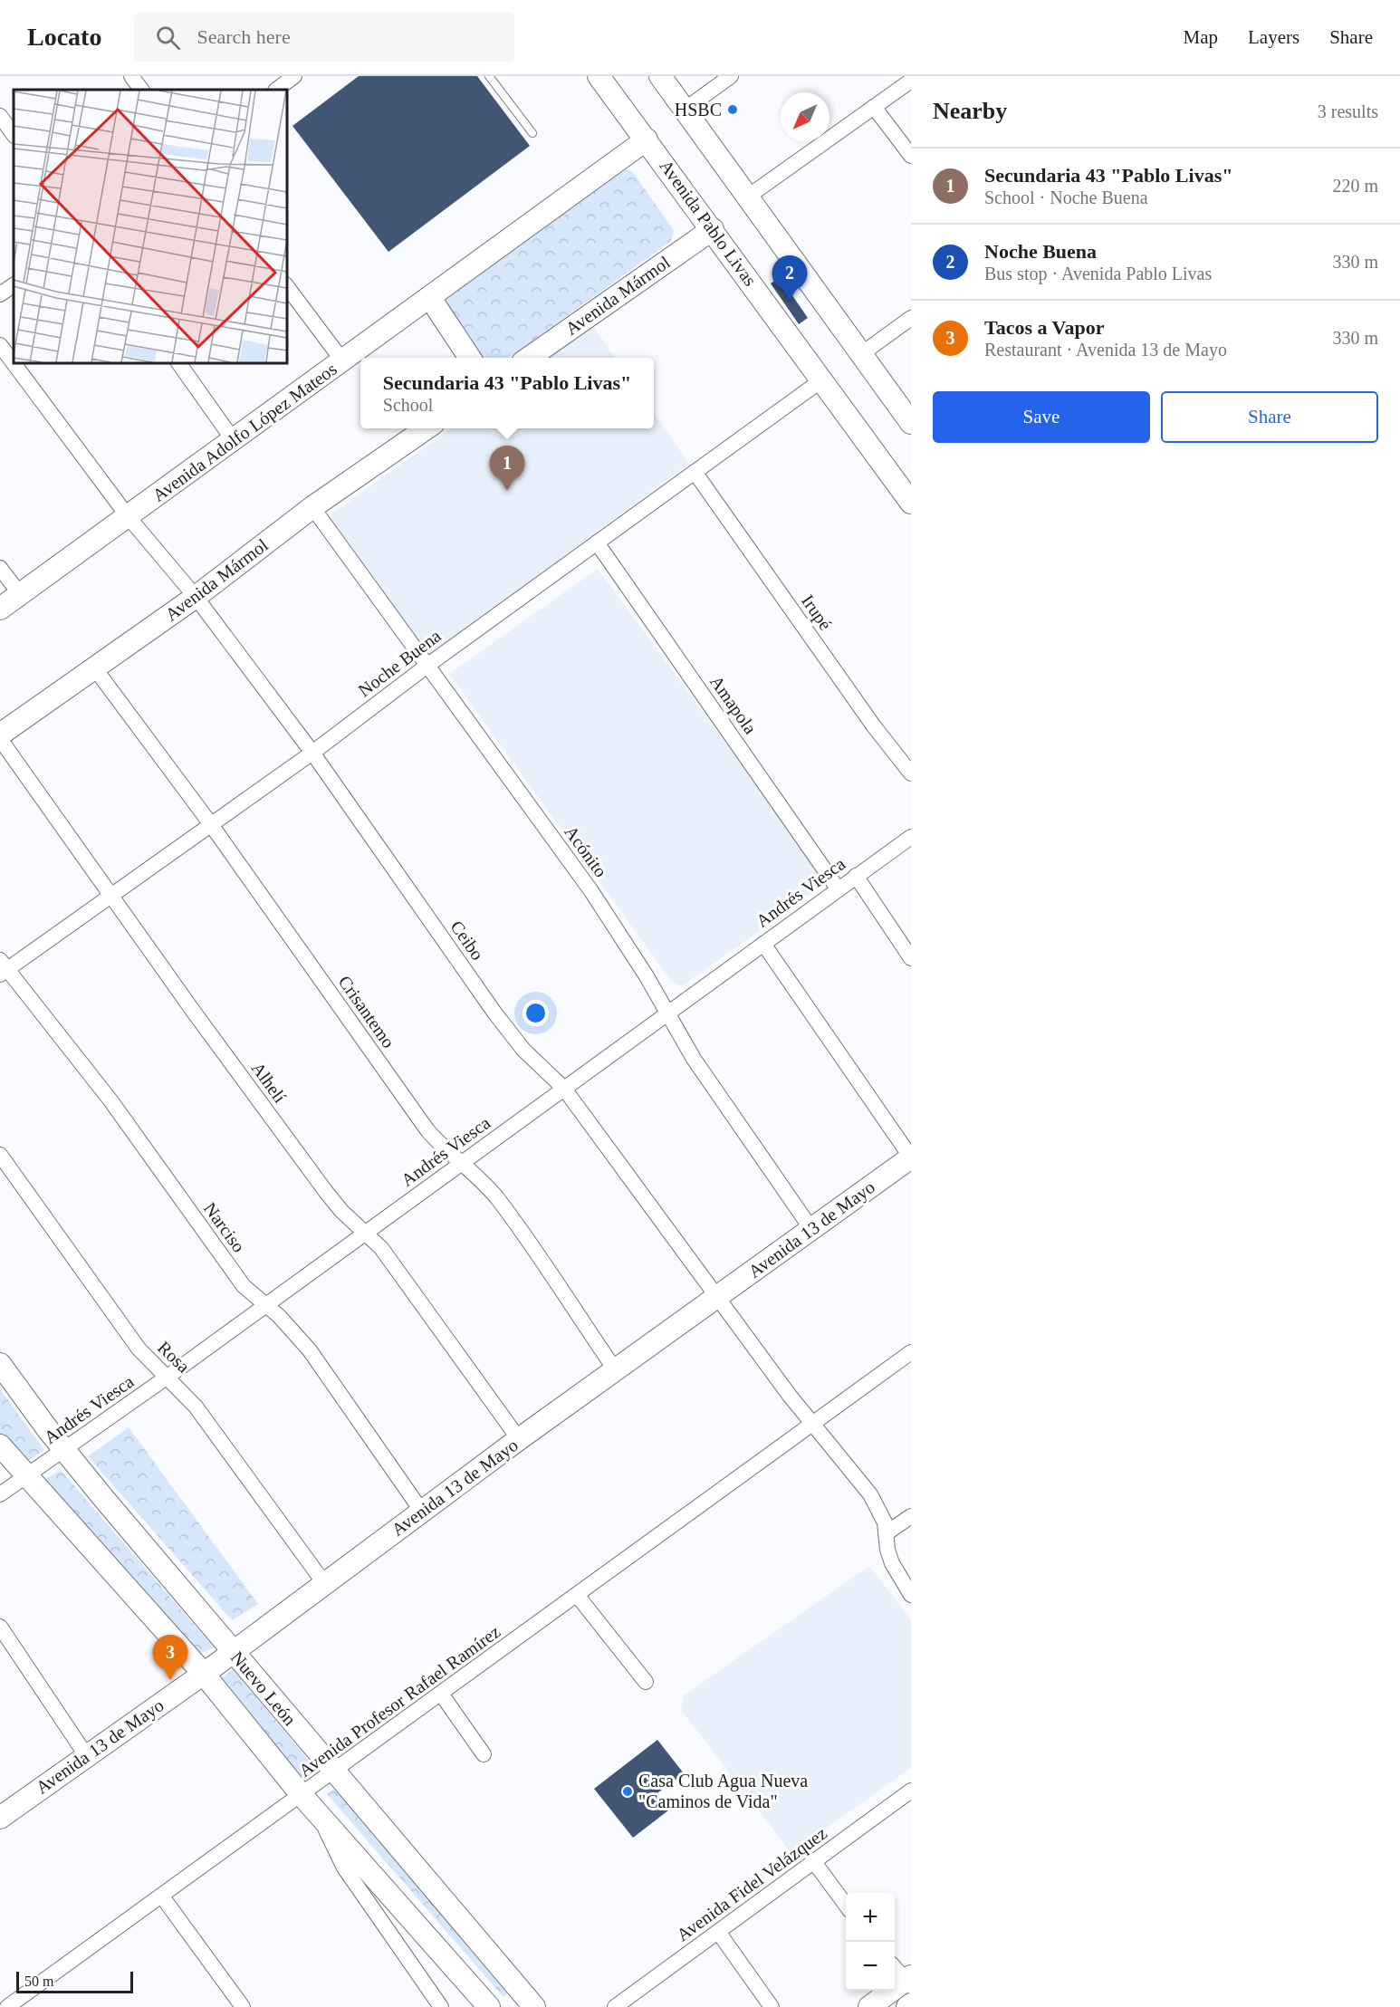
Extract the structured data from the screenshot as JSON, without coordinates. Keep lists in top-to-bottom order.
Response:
{
  "streets": {
    "street": [
      "Avenida Pablo Livas",
      "Avenida Mármol",
      "Avenida Adolfo López Mateos",
      "Irupé",
      "Noche Buena",
      "Amapola",
      "Acónito",
      "Andrés Viesca",
      "Ceibo",
      "Crisantemo",
      "Alhelí",
      "Narciso",
      "Avenida 13 de Mayo",
      "Rosa",
      "Nuevo León",
      "Avenida Profesor Rafael Ramírez",
      "Avenida Fidel Velázquez"
    ]
  },
  "crossings": [
    ["Avenida Pablo Livas", "Avenida Mármol"],
    ["Avenida Pablo Livas", "Avenida Adolfo López Mateos"],
    ["Avenida Pablo Livas", "Noche Buena"],
    ["Avenida Mármol", "Acónito"],
    ["Avenida Mármol", "Ceibo"],
    ["Avenida Mármol", "Crisantemo"],
    ["Avenida Adolfo López Mateos", "Ceibo"],
    ["Irupé", "Noche Buena"],
    ["Noche Buena", "Amapola"],
    ["Noche Buena", "Acónito"],
    ["Noche Buena", "Ceibo"],
    ["Noche Buena", "Crisantemo"],
    ["Noche Buena", "Alhelí"],
    ["Noche Buena", "Narciso"],
    ["Amapola", "Andrés Viesca"],
    ["Acónito", "Andrés Viesca"],
    ["Acónito", "Avenida 13 de Mayo"],
    ["Andrés Viesca", "Ceibo"],
    ["Andrés Viesca", "Crisantemo"],
    ["Andrés Viesca", "Alhelí"],
    ["Andrés Viesca", "Narciso"],
    ["Andrés Viesca", "Rosa"],
    ["Andrés Viesca", "Nuevo León"],
    ["Ceibo", "Avenida 13 de Mayo"],
    ["Ceibo", "Avenida Profesor Rafael Ramírez"],
    ["Crisantemo", "Avenida 13 de Mayo"],
    ["Alhelí", "Avenida 13 de Mayo"],
    ["Narciso", "Avenida 13 de Mayo"],
    ["Avenida 13 de Mayo", "Rosa"],
    ["Avenida 13 de Mayo", "Nuevo León"],
    ["Nuevo León", "Avenida Profesor Rafael Ramírez"]
  ],
  "places": ["HSBC", "Casa Club Agua Nueva \"Caminos de Vida\""],
  "scale_bar": "50 m",
  "north": "bottom left",
  "page": {
    "header": "Locato",
    "search": "Search here",
    "nav": ["Map", "Layers", "Share"],
    "heading": ["Nearby", "3 results"],
    "list": [
      {
        "mark": "1",
        "name": "Secundaria 43 \"Pablo Livas\"",
        "note": "School · Noche Buena",
        "value": "220 m"
      },
      {
        "mark": "2",
        "name": "Noche Buena",
        "note": "Bus stop · Avenida Pablo Livas",
        "value": "330 m"
      },
      {
        "mark": "3",
        "name": "Tacos a Vapor",
        "note": "Restaurant · Avenida 13 de Mayo",
        "value": "330 m"
      }
    ],
    "pins": ["2", "1", "3"],
    "popup": ["Secundaria 43 \"Pablo Livas\"", "School"],
    "buttons": ["Save", "Share"],
    "map_buttons": ["+", "−"],
    "scale": "50 m"
  }
}
